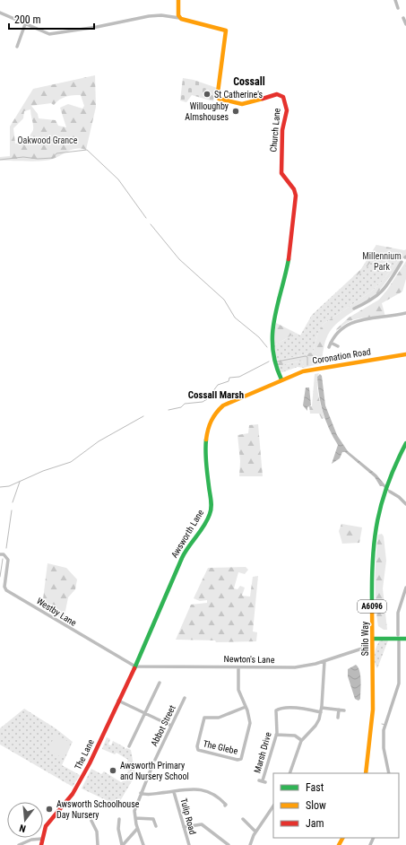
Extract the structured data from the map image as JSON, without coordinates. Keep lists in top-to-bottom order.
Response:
{
  "streets": {
    "street": [
      "Church Lane",
      "Coronation Road",
      "Awsworth Lane",
      "A6096",
      "Westby Lane",
      "Shilo Way",
      "Newton's Lane",
      "Abbot Street",
      "The Glebe",
      "Marsh Drive",
      "The Lane",
      "Tulip Road"
    ]
  },
  "crossings": [
    ["Church Lane", "Coronation Road"],
    ["Church Lane", "Awsworth Lane"],
    ["Coronation Road", "Awsworth Lane"],
    ["Awsworth Lane", "Westby Lane"],
    ["Awsworth Lane", "Newton's Lane"],
    ["Awsworth Lane", "The Lane"],
    ["Westby Lane", "Newton's Lane"],
    ["Westby Lane", "The Lane"],
    ["Newton's Lane", "The Glebe"],
    ["Newton's Lane", "The Lane"]
  ],
  "districts": ["Cossall", "Cossall Marsh"],
  "parks": ["Oakwood Grance", "Millennium Park"],
  "places": [
    "St Catherine's",
    "Willoughby Almshouses",
    "Awsworth Primary and Nursery School",
    "Awsworth Schoolhouse Day Nursery"
  ],
  "legend": ["Fast", "Slow", "Jam"],
  "scale_bar": "200 m",
  "north": "bottom"
}
